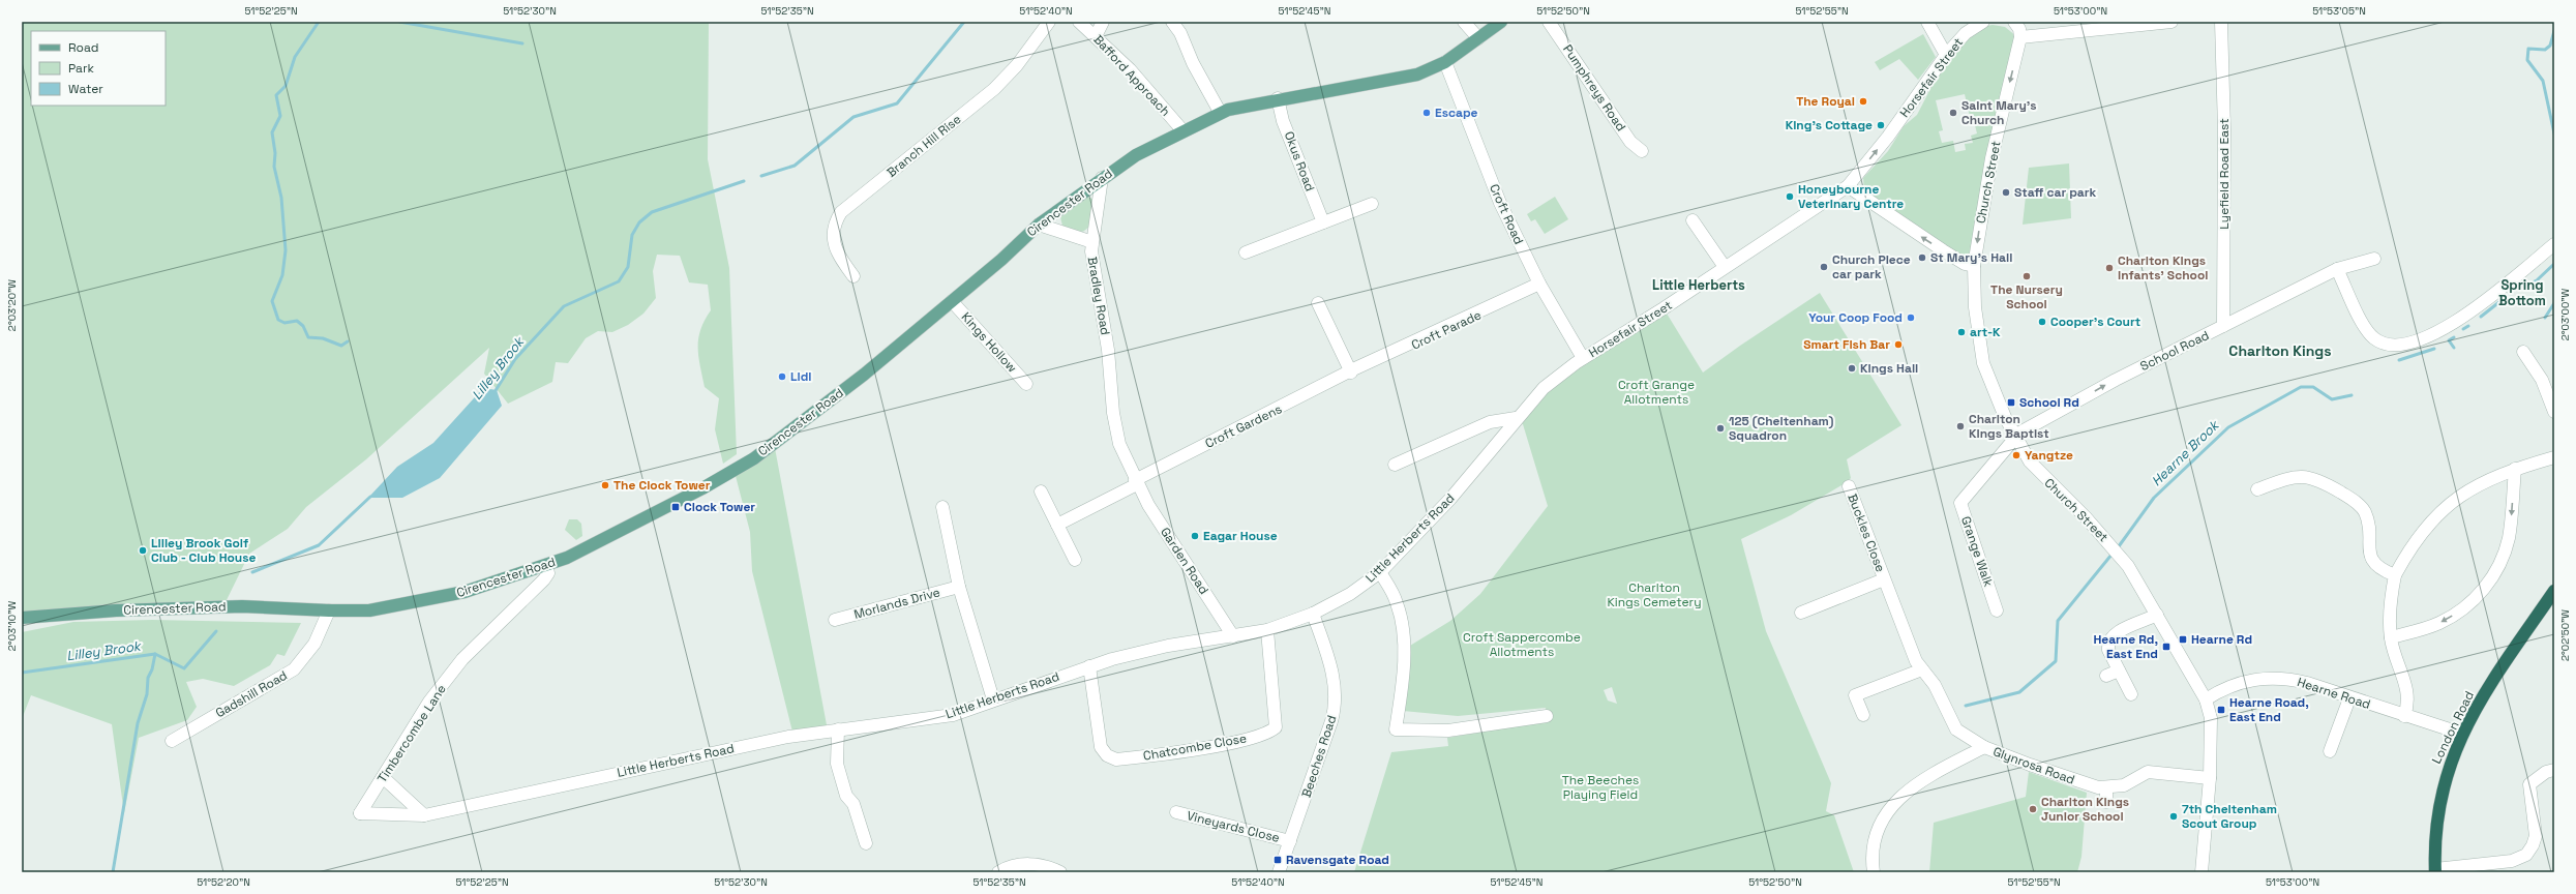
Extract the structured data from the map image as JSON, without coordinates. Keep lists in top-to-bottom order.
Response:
{
  "streets": {
    "highway": ["London Road"],
    "main road": ["Cirencester Road"],
    "street": [
      "Bafford Approach",
      "Horsefair Street",
      "Pumphreys Road",
      "Branch Hill Rise",
      "Okus Road",
      "Lyefield Road East",
      "Church Street",
      "Croft Road",
      "Bradley Road",
      "Kings Hollow",
      "School Road",
      "Croft Gardens",
      "Buckles Close",
      "Little Herberts Road",
      "Grange Walk",
      "Garden Road",
      "Morlands Drive",
      "Hearne Road",
      "Gadshill Road",
      "Timbercombe Lane",
      "Chatcombe Close",
      "Beeches Road",
      "Glynrosa Road",
      "Vineyards Close"
    ]
  },
  "crossings": [
    ["Bafford Approach", "Cirencester Road"],
    ["Horsefair Street", "Croft Road"],
    ["Horsefair Street", "Little Herberts Road"],
    ["Okus Road", "Cirencester Road"],
    ["Lyefield Road East", "School Road"],
    ["Church Street", "School Road"],
    ["Church Street", "Grange Walk"],
    ["Church Street", "Hearne Road"],
    ["Church Street", "Glynrosa Road"],
    ["Cirencester Road", "Croft Road"],
    ["Cirencester Road", "Bradley Road"],
    ["Cirencester Road", "Kings Hollow"],
    ["Cirencester Road", "Gadshill Road"],
    ["Cirencester Road", "Timbercombe Lane"],
    ["Croft Road", "Croft Gardens"],
    ["Bradley Road", "Garden Road"],
    ["School Road", "Grange Walk"],
    ["Croft Gardens", "Garden Road"],
    ["Buckles Close", "Glynrosa Road"],
    ["Little Herberts Road", "Garden Road"],
    ["Little Herberts Road", "Timbercombe Lane"],
    ["Little Herberts Road", "Chatcombe Close"],
    ["Little Herberts Road", "Beeches Road"],
    ["Hearne Road", "London Road"],
    ["Beeches Road", "Vineyards Close"]
  ],
  "one_way": ["School Road"],
  "districts": ["Little Herberts", "Spring Bottom", "Charlton Kings"],
  "water": ["Lilley Brook", "Hearne Brook"],
  "parks": [
    "Croft Grange Allotments",
    "Charlton Kings Cemetery",
    "Croft Sappercombe Allotments",
    "The Beeches Playing Field"
  ],
  "places": {
    "other": [
      "The Royal",
      "Escape",
      "Saint Mary's Church",
      "King's Cottage",
      "Staff car park",
      "Honeybourne Veterinary Centre",
      "St Mary's Hall",
      "Church Piece car park",
      "Charlton Kings Infants' School",
      "The Nursery School",
      "Your Coop Food",
      "Cooper's Court",
      "art-K",
      "Smart Fish Bar",
      "Kings Hall",
      "Lidl",
      "Charlton Kings Baptist",
      "125 (Cheltenham) Squadron",
      "Yangtze",
      "The Clock Tower",
      "Eagar House",
      "Lilley Brook Golf Club - Club House",
      "Charlton Kings Junior School",
      "7th Cheltenham Scout Group"
    ],
    "transit": [
      "School Rd",
      "Clock Tower",
      "Hearne Rd",
      "Hearne Rd, East End",
      "Hearne Road, East End",
      "Ravensgate Road"
    ]
  },
  "legend": ["Road", "Park", "Water"],
  "coordinates": [
    "51°52'25\"N",
    "51°52'30\"N",
    "51°52'35\"N",
    "51°52'40\"N",
    "51°52'45\"N",
    "51°52'50\"N",
    "51°52'55\"N",
    "51°53'00\"N",
    "51°53'05\"N",
    "2°03'20\"W",
    "2°03'00\"W",
    "2°03'10\"W",
    "2°02'50\"W",
    "51°52'20\"N"
  ]
}
